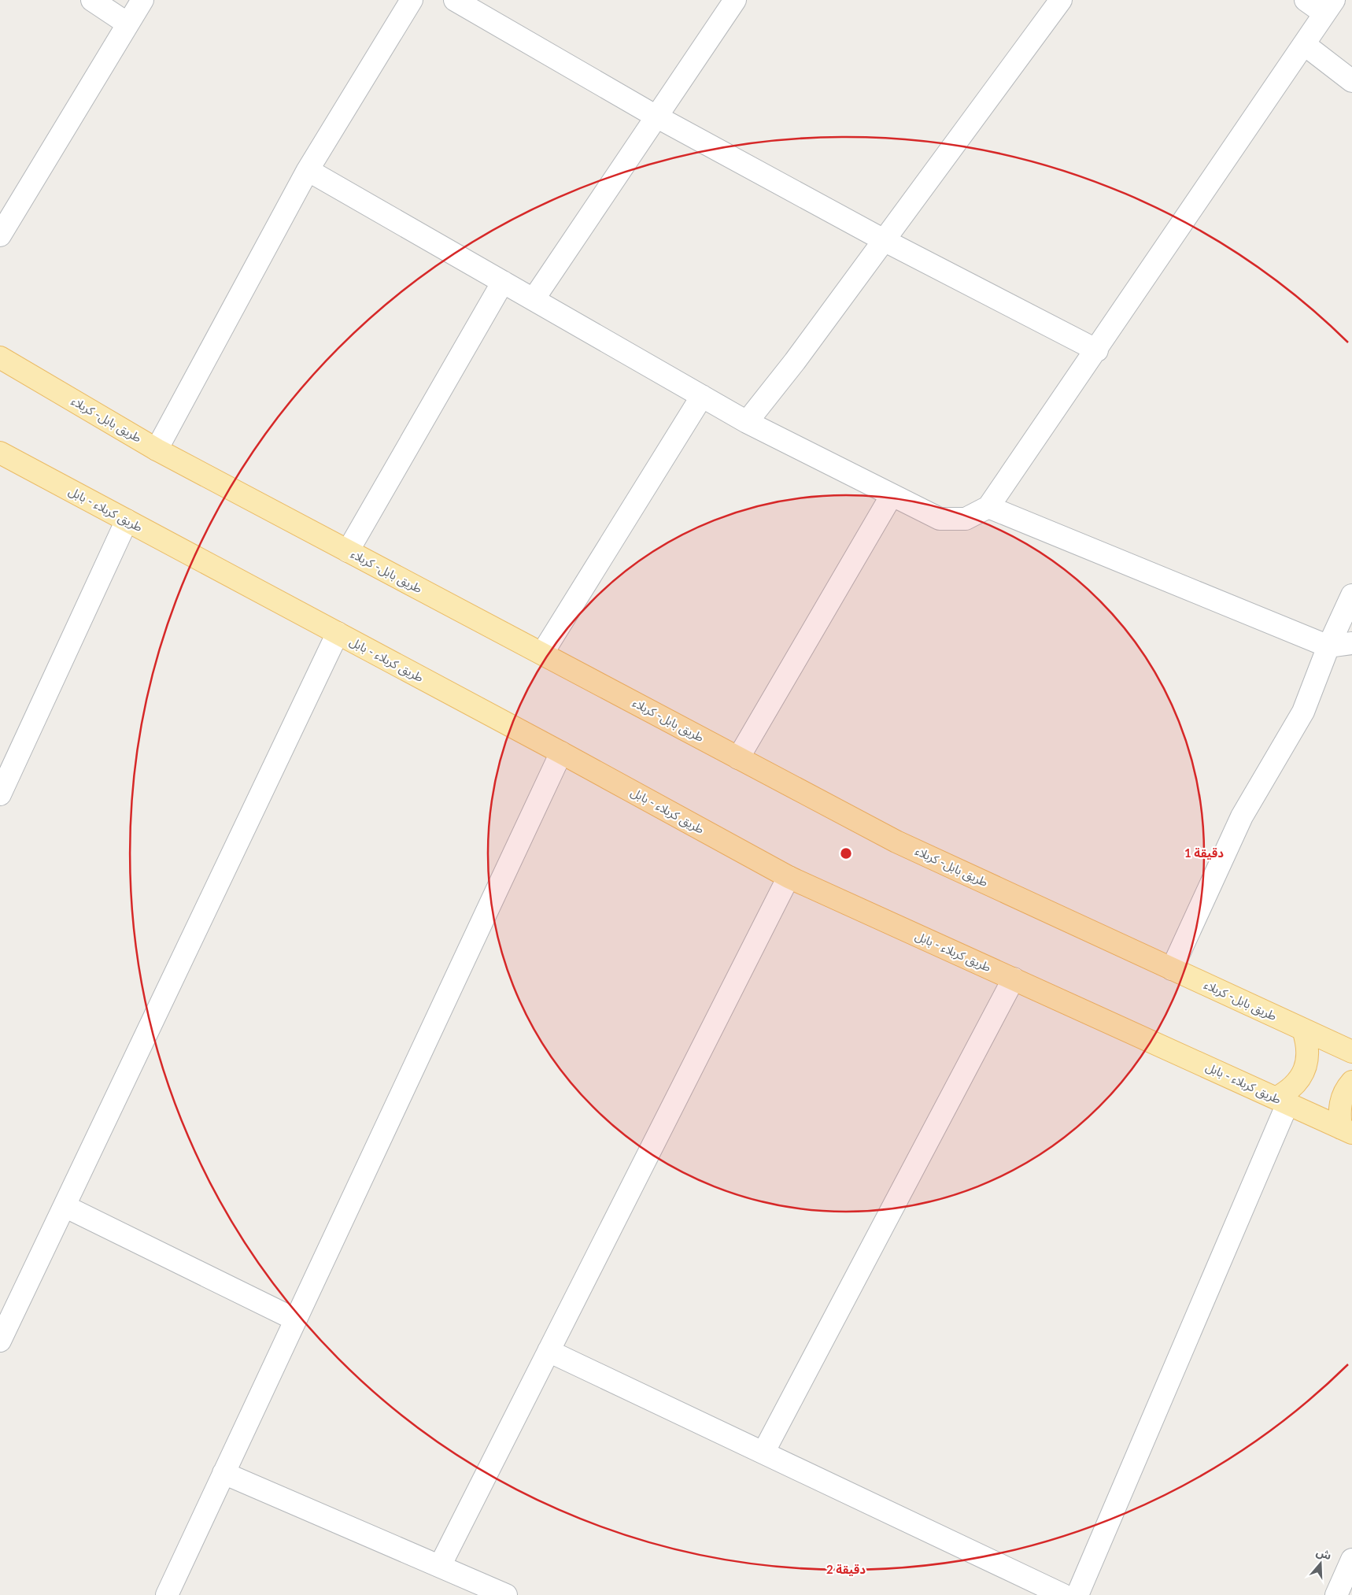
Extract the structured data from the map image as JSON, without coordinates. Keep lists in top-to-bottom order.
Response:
{
  "streets": {
    "main road": ["طريق بابل- كربلاء", "طريق كربلاء - بابل"]
  },
  "north": "top",
  "rings": ["1 دقيقة", "2 دقيقة"]
}
